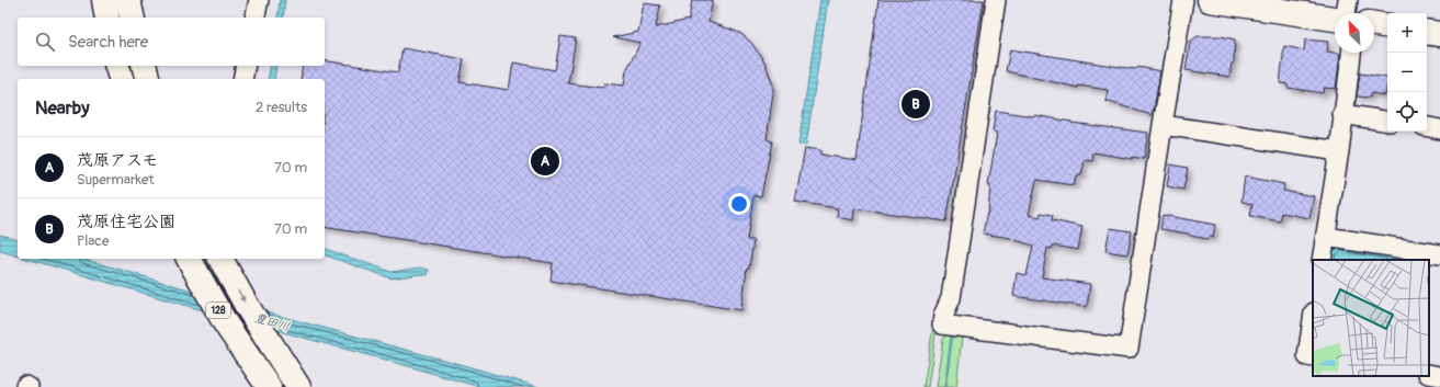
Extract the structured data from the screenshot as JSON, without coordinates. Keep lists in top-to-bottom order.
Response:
{
  "streets": {
    "main road": ["128"]
  },
  "water": ["豊田川"],
  "north": "top left",
  "page": {
    "map_buttons": ["+", "−"],
    "search": "Search here",
    "heading": ["Nearby", "2 results"],
    "pins": ["B", "A"],
    "list": [
      {
        "mark": "A",
        "name": "茂原アスモ",
        "note": "Supermarket",
        "value": "70 m"
      },
      {
        "mark": "B",
        "name": "茂原住宅公園",
        "note": "Place",
        "value": "70 m"
      }
    ]
  }
}
